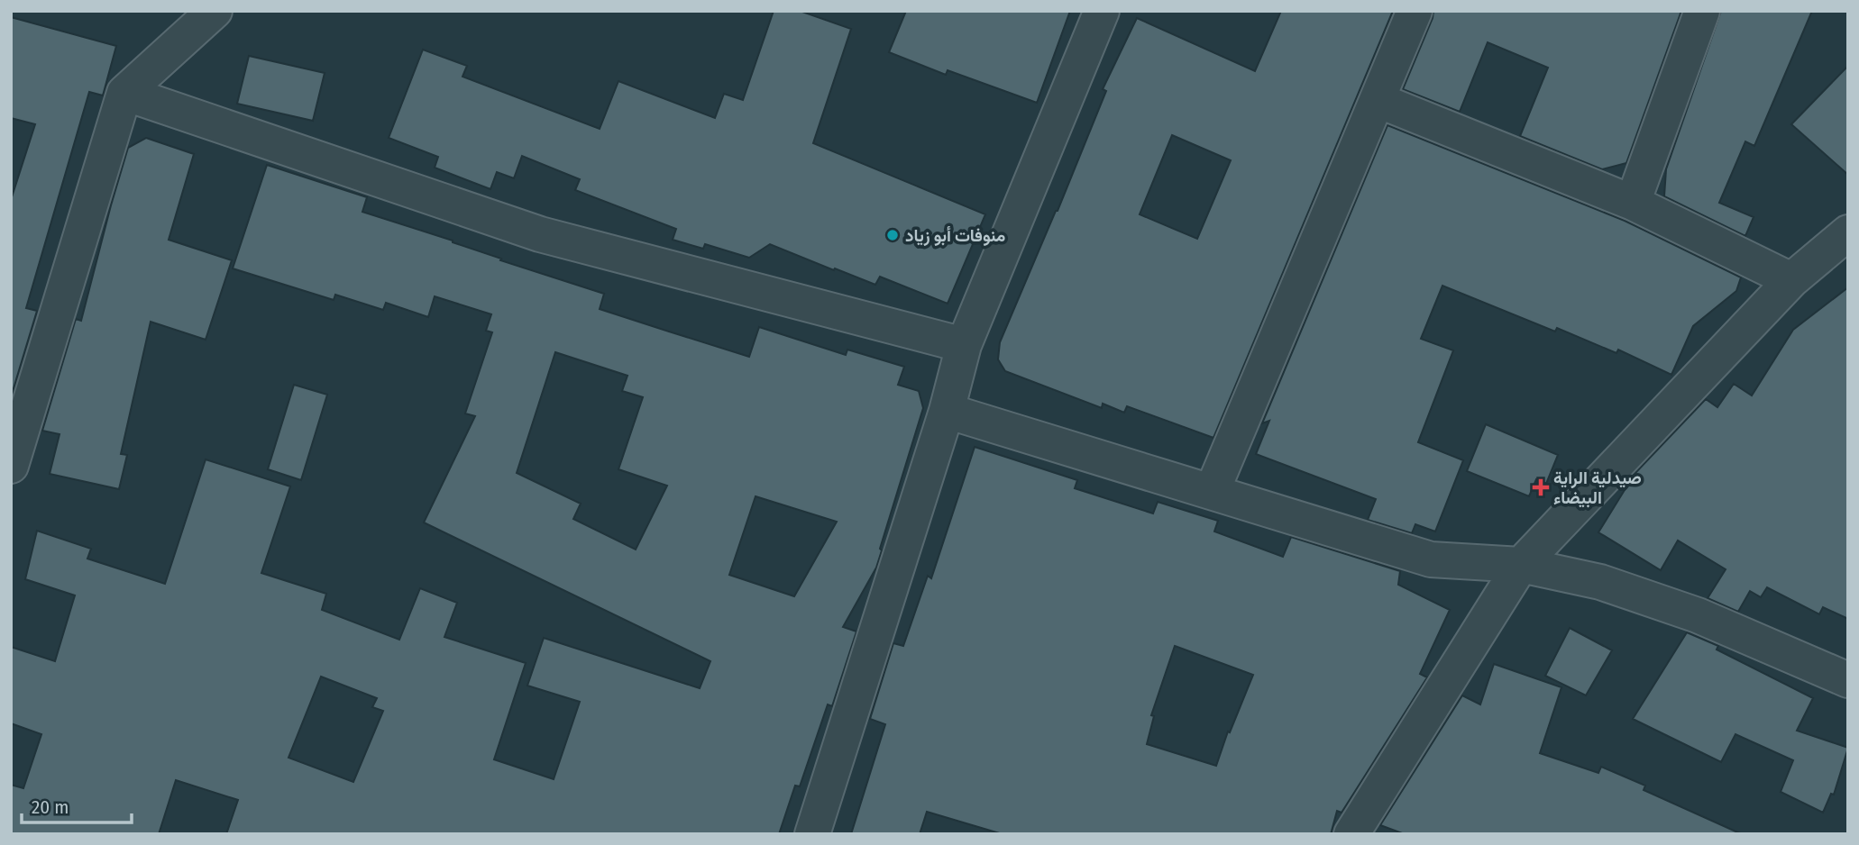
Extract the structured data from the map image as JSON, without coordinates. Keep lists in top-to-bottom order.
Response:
{
  "places": {
    "other": ["منوفات أبو زياد"],
    "health": ["صيدلية الراية البيضاء"]
  },
  "scale_bar": "20 m"
}
